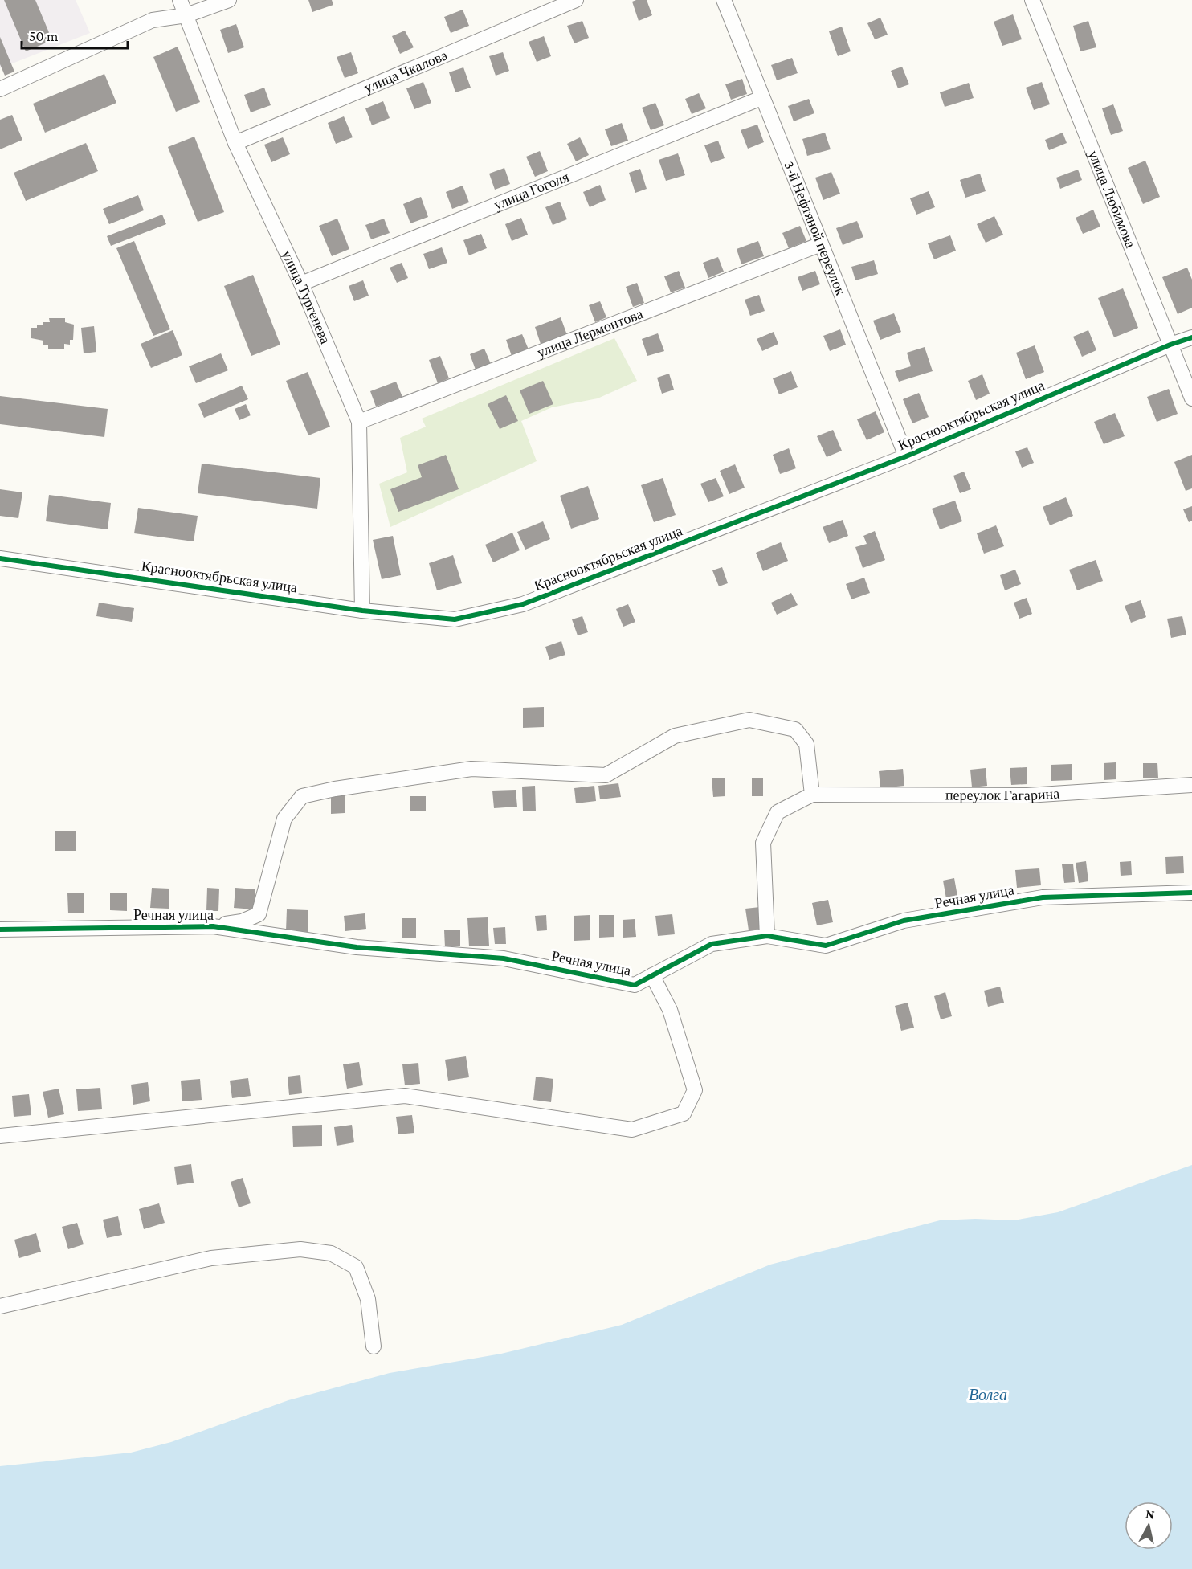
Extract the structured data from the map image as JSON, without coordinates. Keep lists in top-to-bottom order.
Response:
{
  "streets": {
    "street": [
      "улица Чкалова",
      "улица Гоголя",
      "улица Любимова",
      "3-й Нефтяной переулок",
      "улица Тургенева",
      "улица Лермонтова",
      "Краснооктябрьская улица",
      "переулок Гагарина",
      "Речная улица"
    ]
  },
  "crossings": [
    ["улица Чкалова", "улица Тургенева"],
    ["улица Гоголя", "3-й Нефтяной переулок"],
    ["улица Гоголя", "улица Тургенева"],
    ["улица Любимова", "Краснооктябрьская улица"],
    ["3-й Нефтяной переулок", "улица Лермонтова"],
    ["3-й Нефтяной переулок", "Краснооктябрьская улица"],
    ["улица Тургенева", "улица Лермонтова"],
    ["улица Тургенева", "Краснооктябрьская улица"]
  ],
  "water": ["Волга"],
  "scale_bar": "50 m",
  "north": "top"
}
